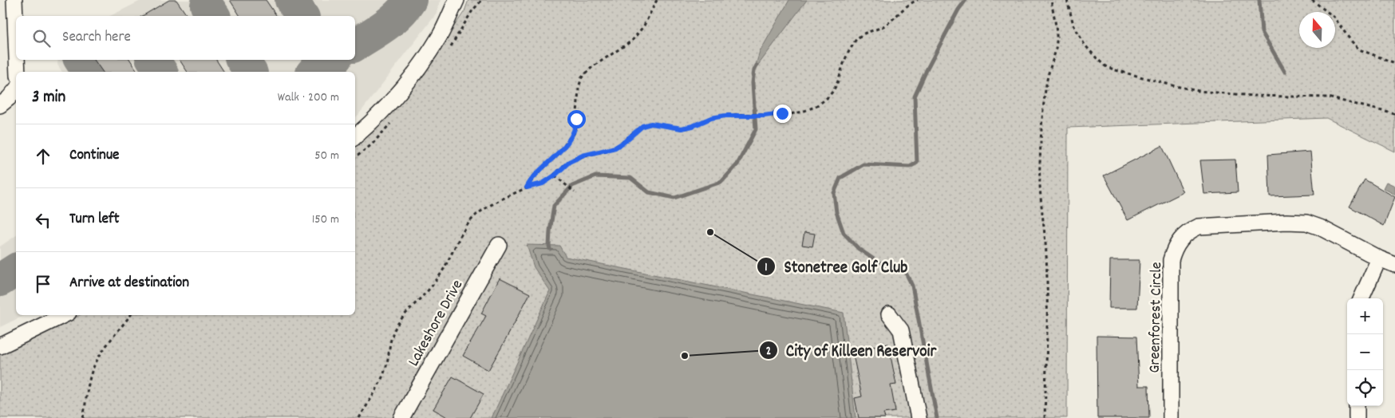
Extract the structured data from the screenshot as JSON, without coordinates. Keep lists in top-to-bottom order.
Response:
{
  "streets": {
    "street": ["Greenforest Circle", "Lakeshore Drive"]
  },
  "places": ["Stonetree Golf Club", "City of Killeen Reservoir"],
  "north": "top",
  "page": {
    "search": "Search here",
    "heading": ["3 min", "Walk · 200 m"],
    "list": [
      ["Continue", "50 m"],
      ["Turn left", "150 m"],
      "Arrive at destination"
    ],
    "map_buttons": ["+", "−"]
  }
}
